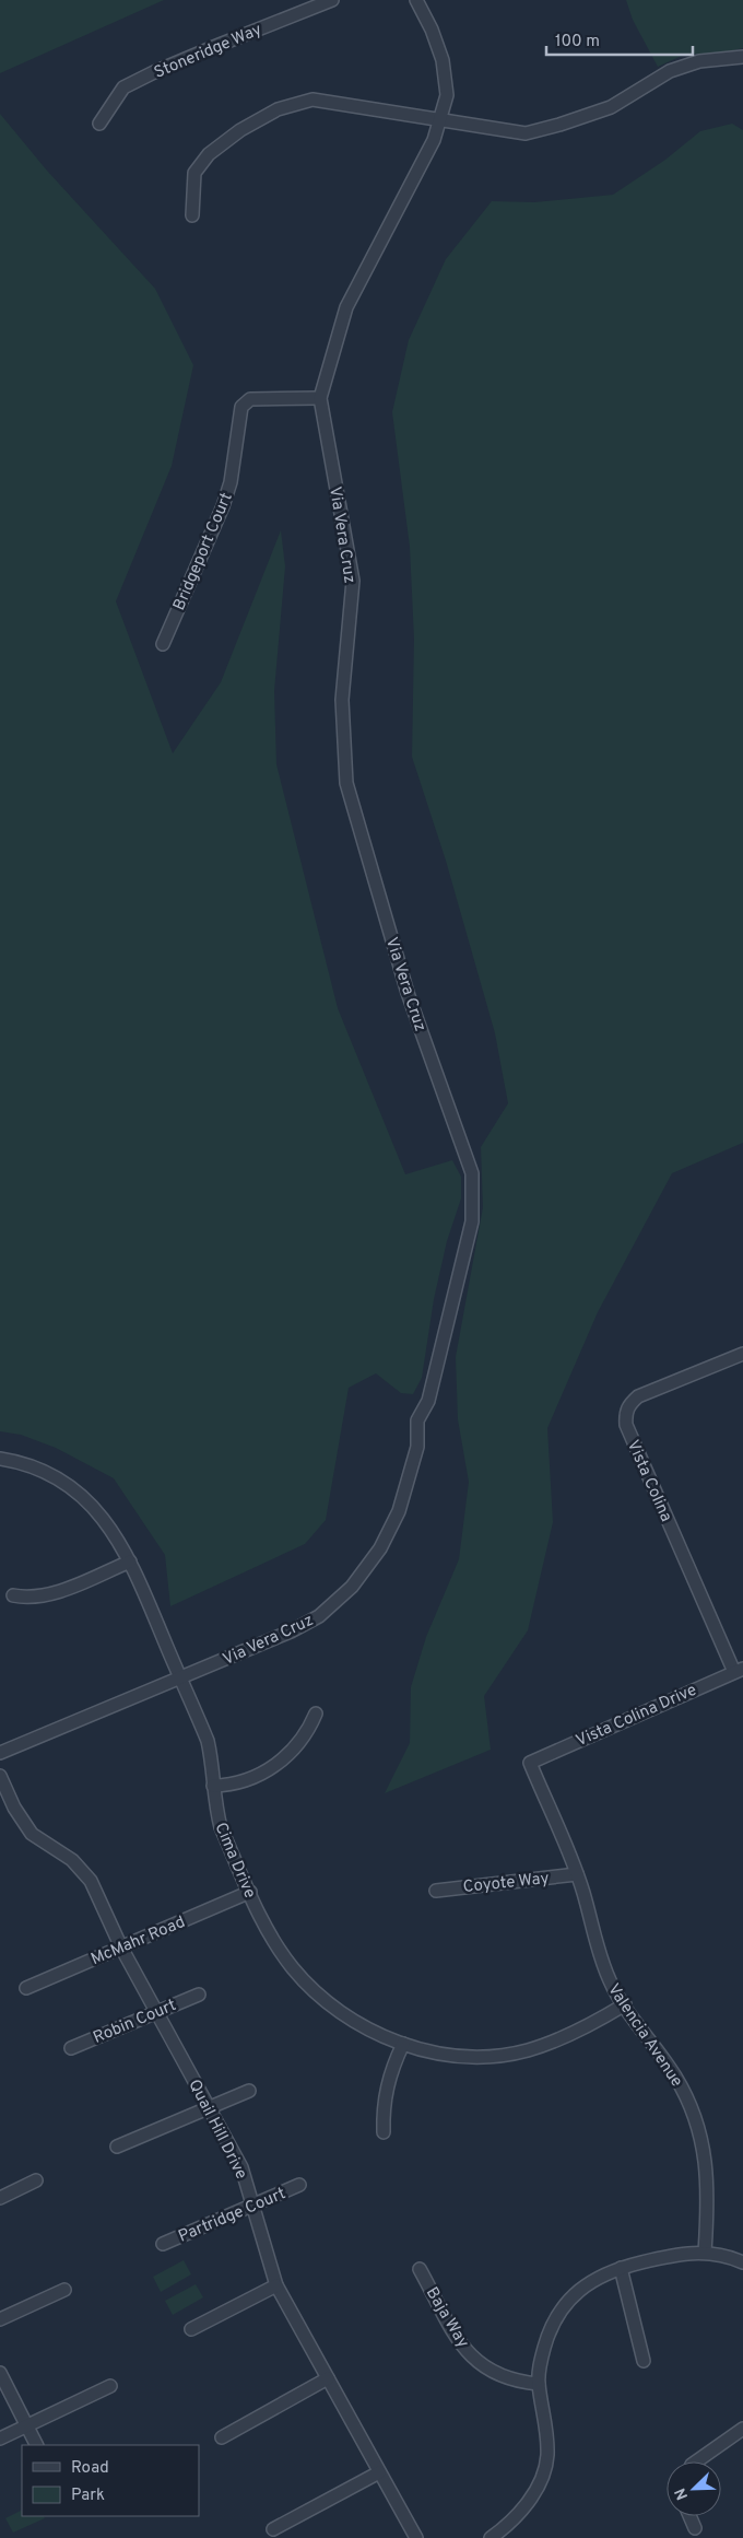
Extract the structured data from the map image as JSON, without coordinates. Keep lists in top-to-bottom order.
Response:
{
  "streets": {
    "street": [
      "Stoneridge Way",
      "Via Vera Cruz",
      "Bridgeport Court",
      "Vista Colina",
      "Vista Colina Drive",
      "Cima Drive",
      "Coyote Way",
      "McMahr Road",
      "Robin Court",
      "Valencia Avenue",
      "Quail Hill Drive",
      "Partridge Court",
      "Baja Way"
    ]
  },
  "crossings": [
    ["Via Vera Cruz", "Bridgeport Court"],
    ["Via Vera Cruz", "Cima Drive"],
    ["Vista Colina", "Vista Colina Drive"],
    ["Vista Colina Drive", "Valencia Avenue"],
    ["Cima Drive", "McMahr Road"],
    ["Cima Drive", "Valencia Avenue"],
    ["Coyote Way", "Valencia Avenue"],
    ["McMahr Road", "Quail Hill Drive"],
    ["Robin Court", "Quail Hill Drive"],
    ["Quail Hill Drive", "Partridge Court"]
  ],
  "legend": ["Road", "Park"],
  "scale_bar": "100 m",
  "north": "bottom left"
}
